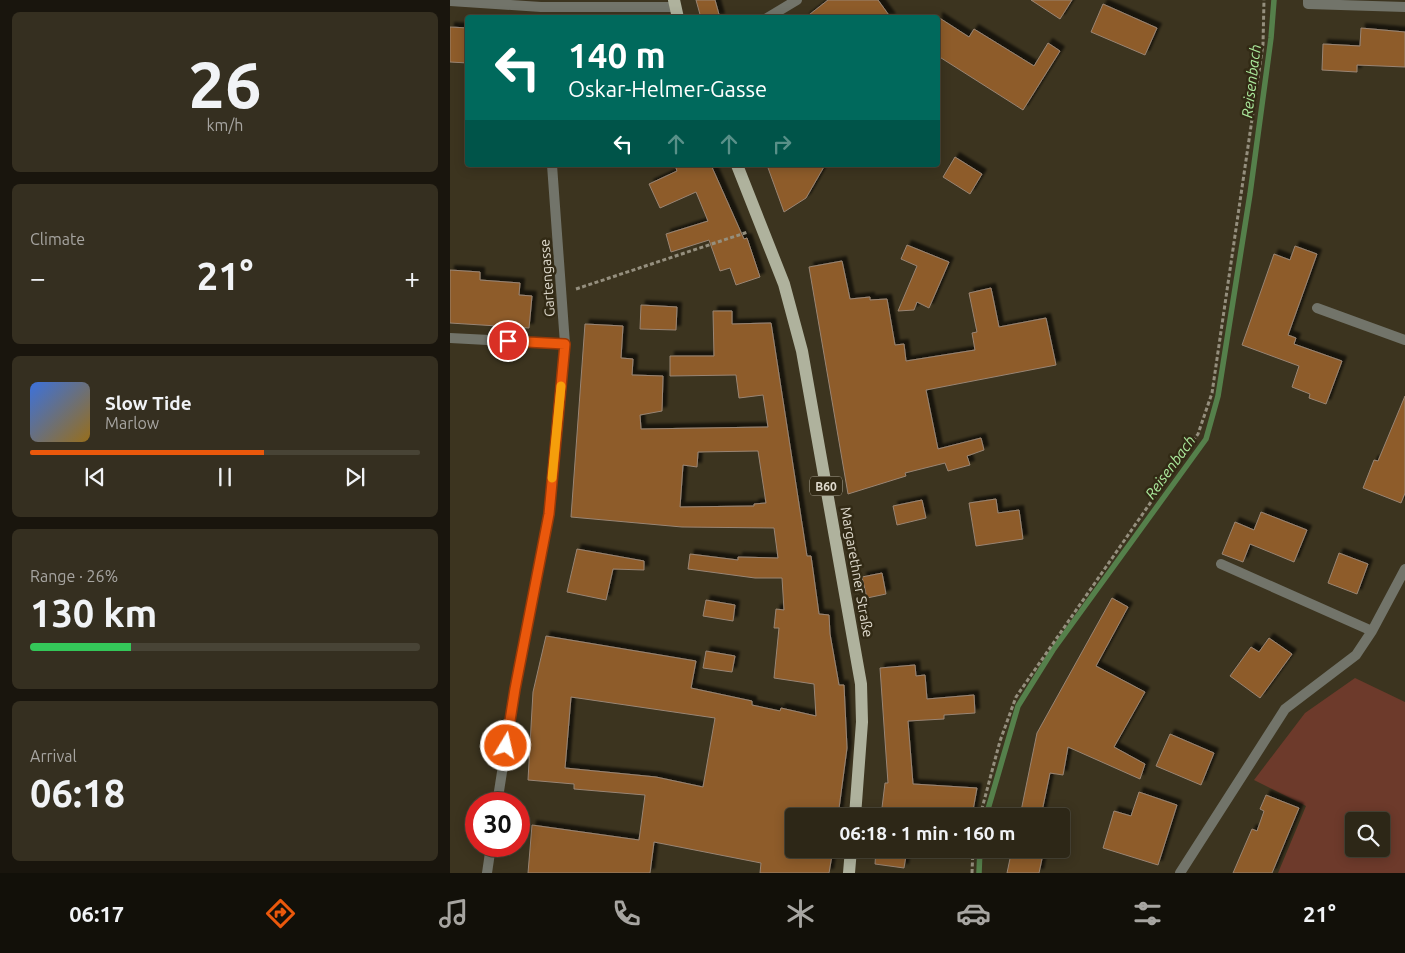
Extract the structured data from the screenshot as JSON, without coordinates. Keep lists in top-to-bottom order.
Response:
{
  "streets": {
    "main road": ["B60", "Margarethner Straße"],
    "street": ["Gartengasse"]
  },
  "water": ["Reisenbach"],
  "page": {
    "tile": [
      ["26", "km/h"],
      "Climate",
      ["Range · 26%", "130 km"],
      ["Arrival", "06:18"]
    ],
    "turn": ["140 m", "Oskar-Helmer-Gasse"],
    "heat": ["−", "21°", "+"],
    "song": ["Slow Tide", "Marlow"],
    "limit": "30",
    "trip": "06:18 · 1 min · 160 m",
    "tabs": ["06:17", "21°"]
  }
}
